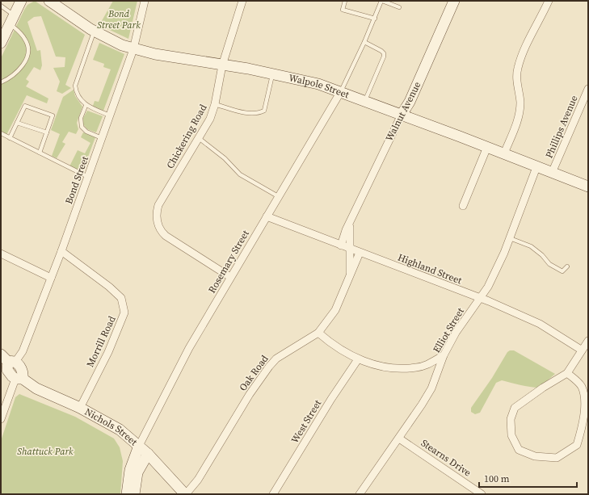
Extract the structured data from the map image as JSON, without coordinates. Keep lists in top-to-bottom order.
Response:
{
  "streets": {
    "main road": ["Walpole Street", "Walnut Avenue", "Nichols Street"],
    "street": [
      "Phillips Avenue",
      "Chickering Road",
      "Bond Street",
      "Rosemary Street",
      "Highland Street",
      "Elliot Street",
      "Morrill Road",
      "Oak Road",
      "West Street",
      "Stearns Drive"
    ]
  },
  "crossings": [
    ["Walpole Street", "Walnut Avenue"],
    ["Walpole Street", "Phillips Avenue"],
    ["Walpole Street", "Chickering Road"],
    ["Walpole Street", "Bond Street"],
    ["Walpole Street", "Rosemary Street"],
    ["Walpole Street", "Elliot Street"],
    ["Walnut Avenue", "Highland Street"],
    ["Walnut Avenue", "Oak Road"],
    ["Chickering Road", "Rosemary Street"],
    ["Bond Street", "Morrill Road"],
    ["Rosemary Street", "Highland Street"],
    ["Rosemary Street", "Nichols Street"],
    ["Highland Street", "Elliot Street"],
    ["Highland Street", "Oak Road"],
    ["Elliot Street", "Stearns Drive"],
    ["Morrill Road", "Nichols Street"],
    ["Oak Road", "Nichols Street"]
  ],
  "parks": ["Bond Street Park", "Shattuck Park"],
  "scale_bar": "100 m"
}
